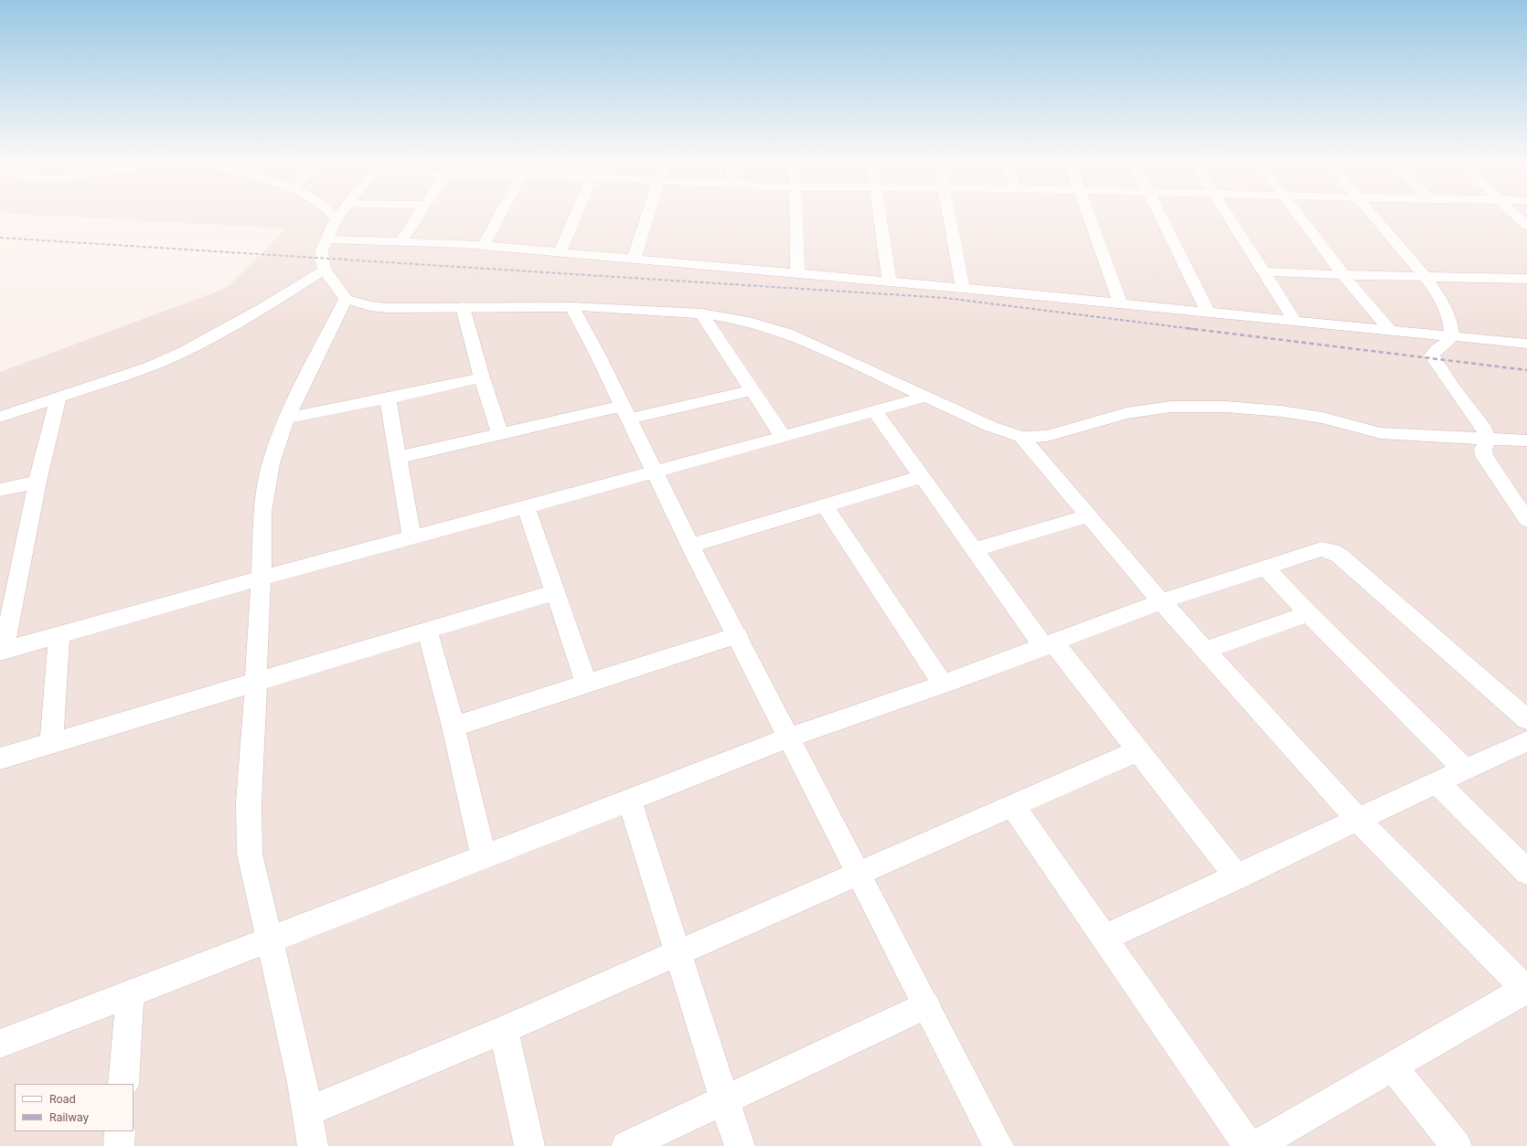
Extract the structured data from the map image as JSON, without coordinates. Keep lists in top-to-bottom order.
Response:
{
  "legend": ["Road", "Railway"]
}
